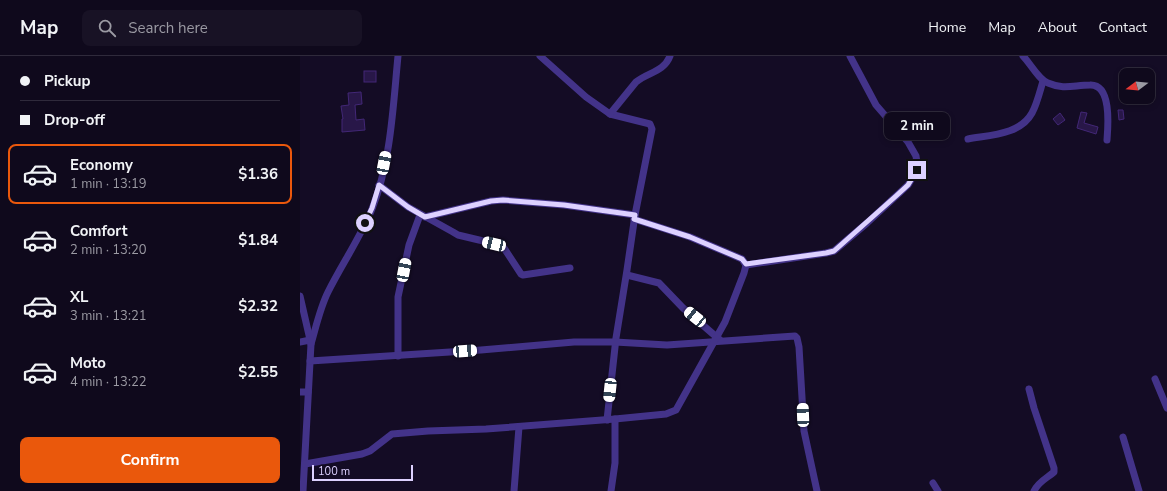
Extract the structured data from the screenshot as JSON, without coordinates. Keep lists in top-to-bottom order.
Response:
{
  "scale_bar": "100 m",
  "north": "left",
  "page": {
    "header": "Map",
    "search": "Search here",
    "nav": [
      "Home",
      "Map",
      "About",
      "Contact"
    ],
    "banner": ["Pickup", "Drop-off"],
    "bubble": "2 min",
    "list": [
      {
        "name": "Economy",
        "note": "1 min · 13:19",
        "value": "$1.36"
      },
      {
        "name": "Comfort",
        "note": "2 min · 13:20",
        "value": "$1.84"
      },
      {
        "name": "XL",
        "note": "3 min · 13:21",
        "value": "$2.32"
      },
      {
        "name": "Moto",
        "note": "4 min · 13:22",
        "value": "$2.55"
      }
    ],
    "buttons": "Confirm",
    "scale": "100 m"
  }
}
